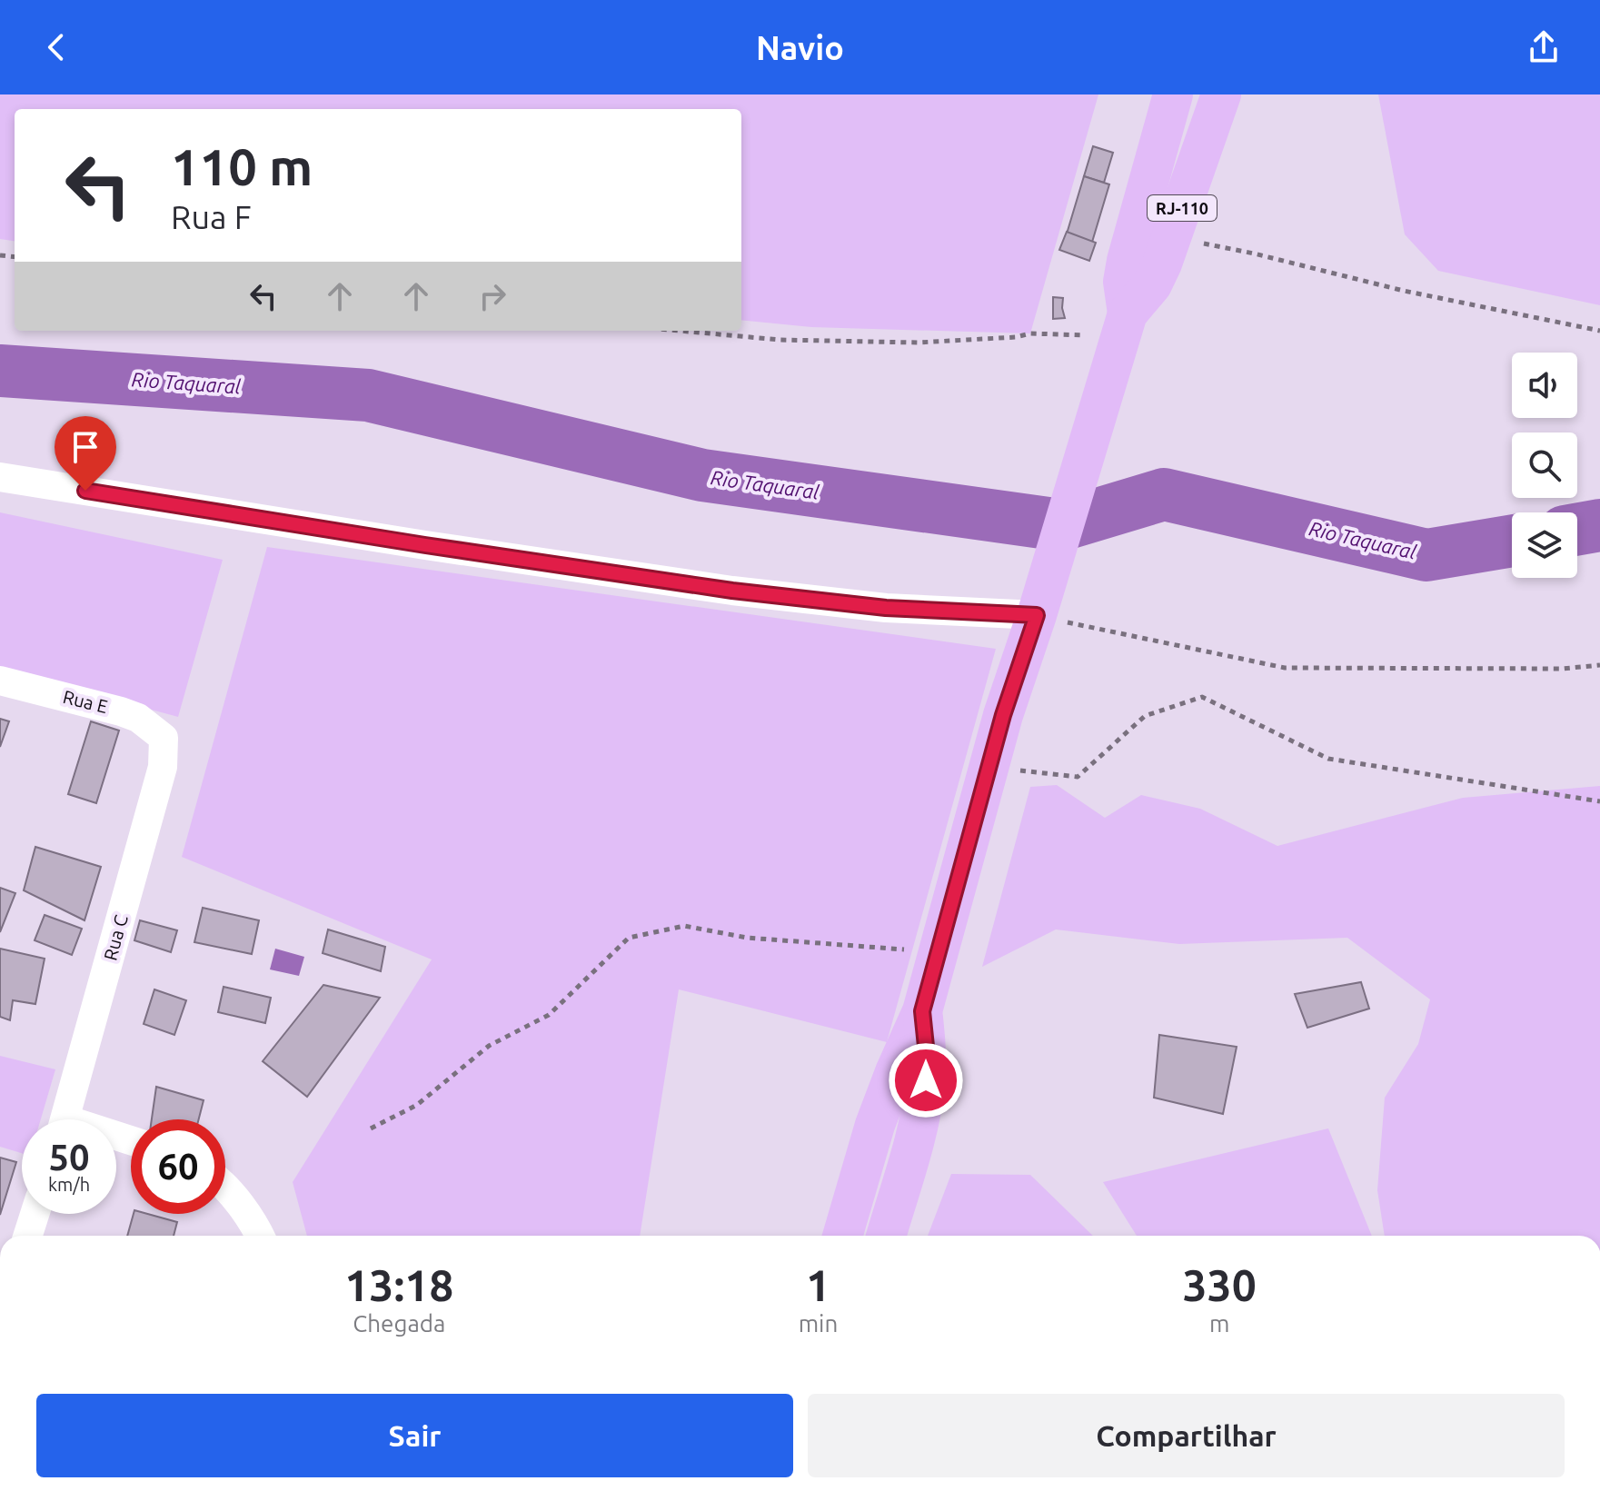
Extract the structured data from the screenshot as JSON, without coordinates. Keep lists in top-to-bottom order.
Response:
{
  "streets": {
    "main road": ["RJ-110"],
    "street": ["Rua E", "Rua C"]
  },
  "crossings": [
    ["Rua E", "Rua C"]
  ],
  "water": ["Rio Taquaral"],
  "page": {
    "header": "Navio",
    "turn": ["110 m", "Rua F"],
    "speed": "50 km/h",
    "limit": "60",
    "eta": [
      "13:18",
      "Chegada",
      "1",
      "min",
      "330",
      "m"
    ],
    "buttons": ["Sair", "Compartilhar"]
  }
}
